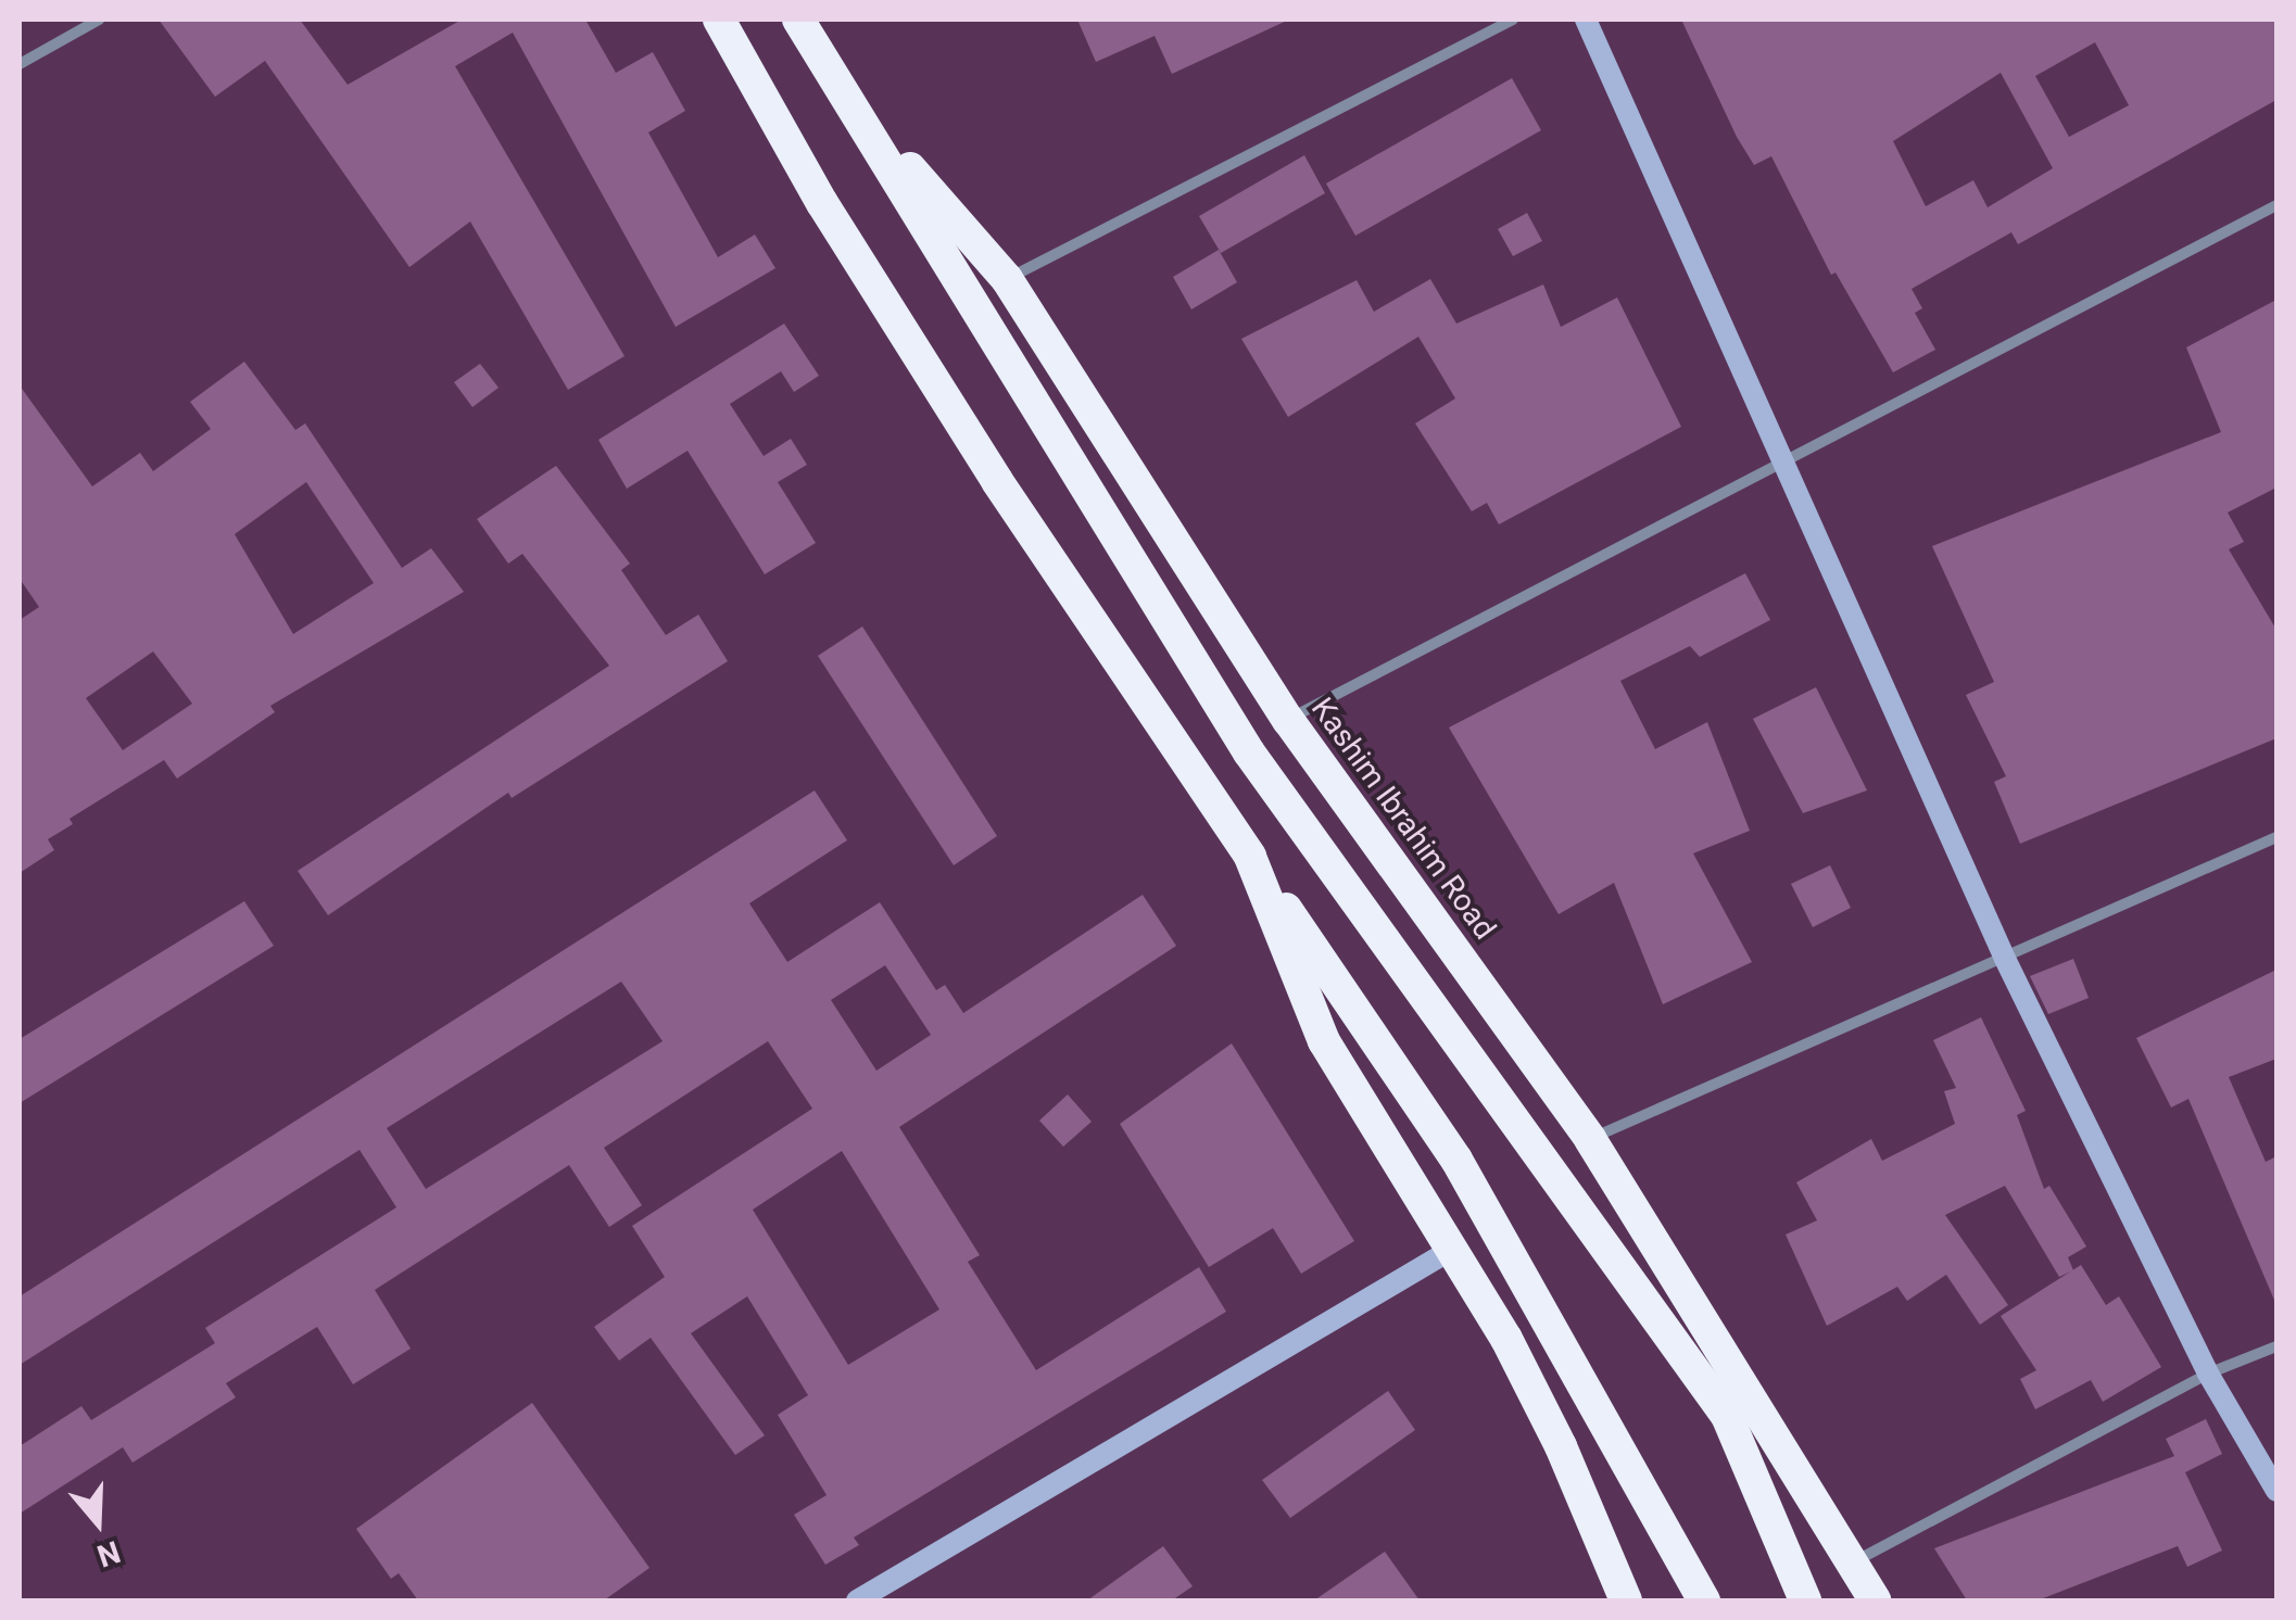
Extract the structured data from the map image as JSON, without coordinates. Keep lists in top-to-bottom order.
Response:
{
  "streets": {
    "highway": ["Kashim Ibrahim Road"]
  },
  "north": "bottom"
}
